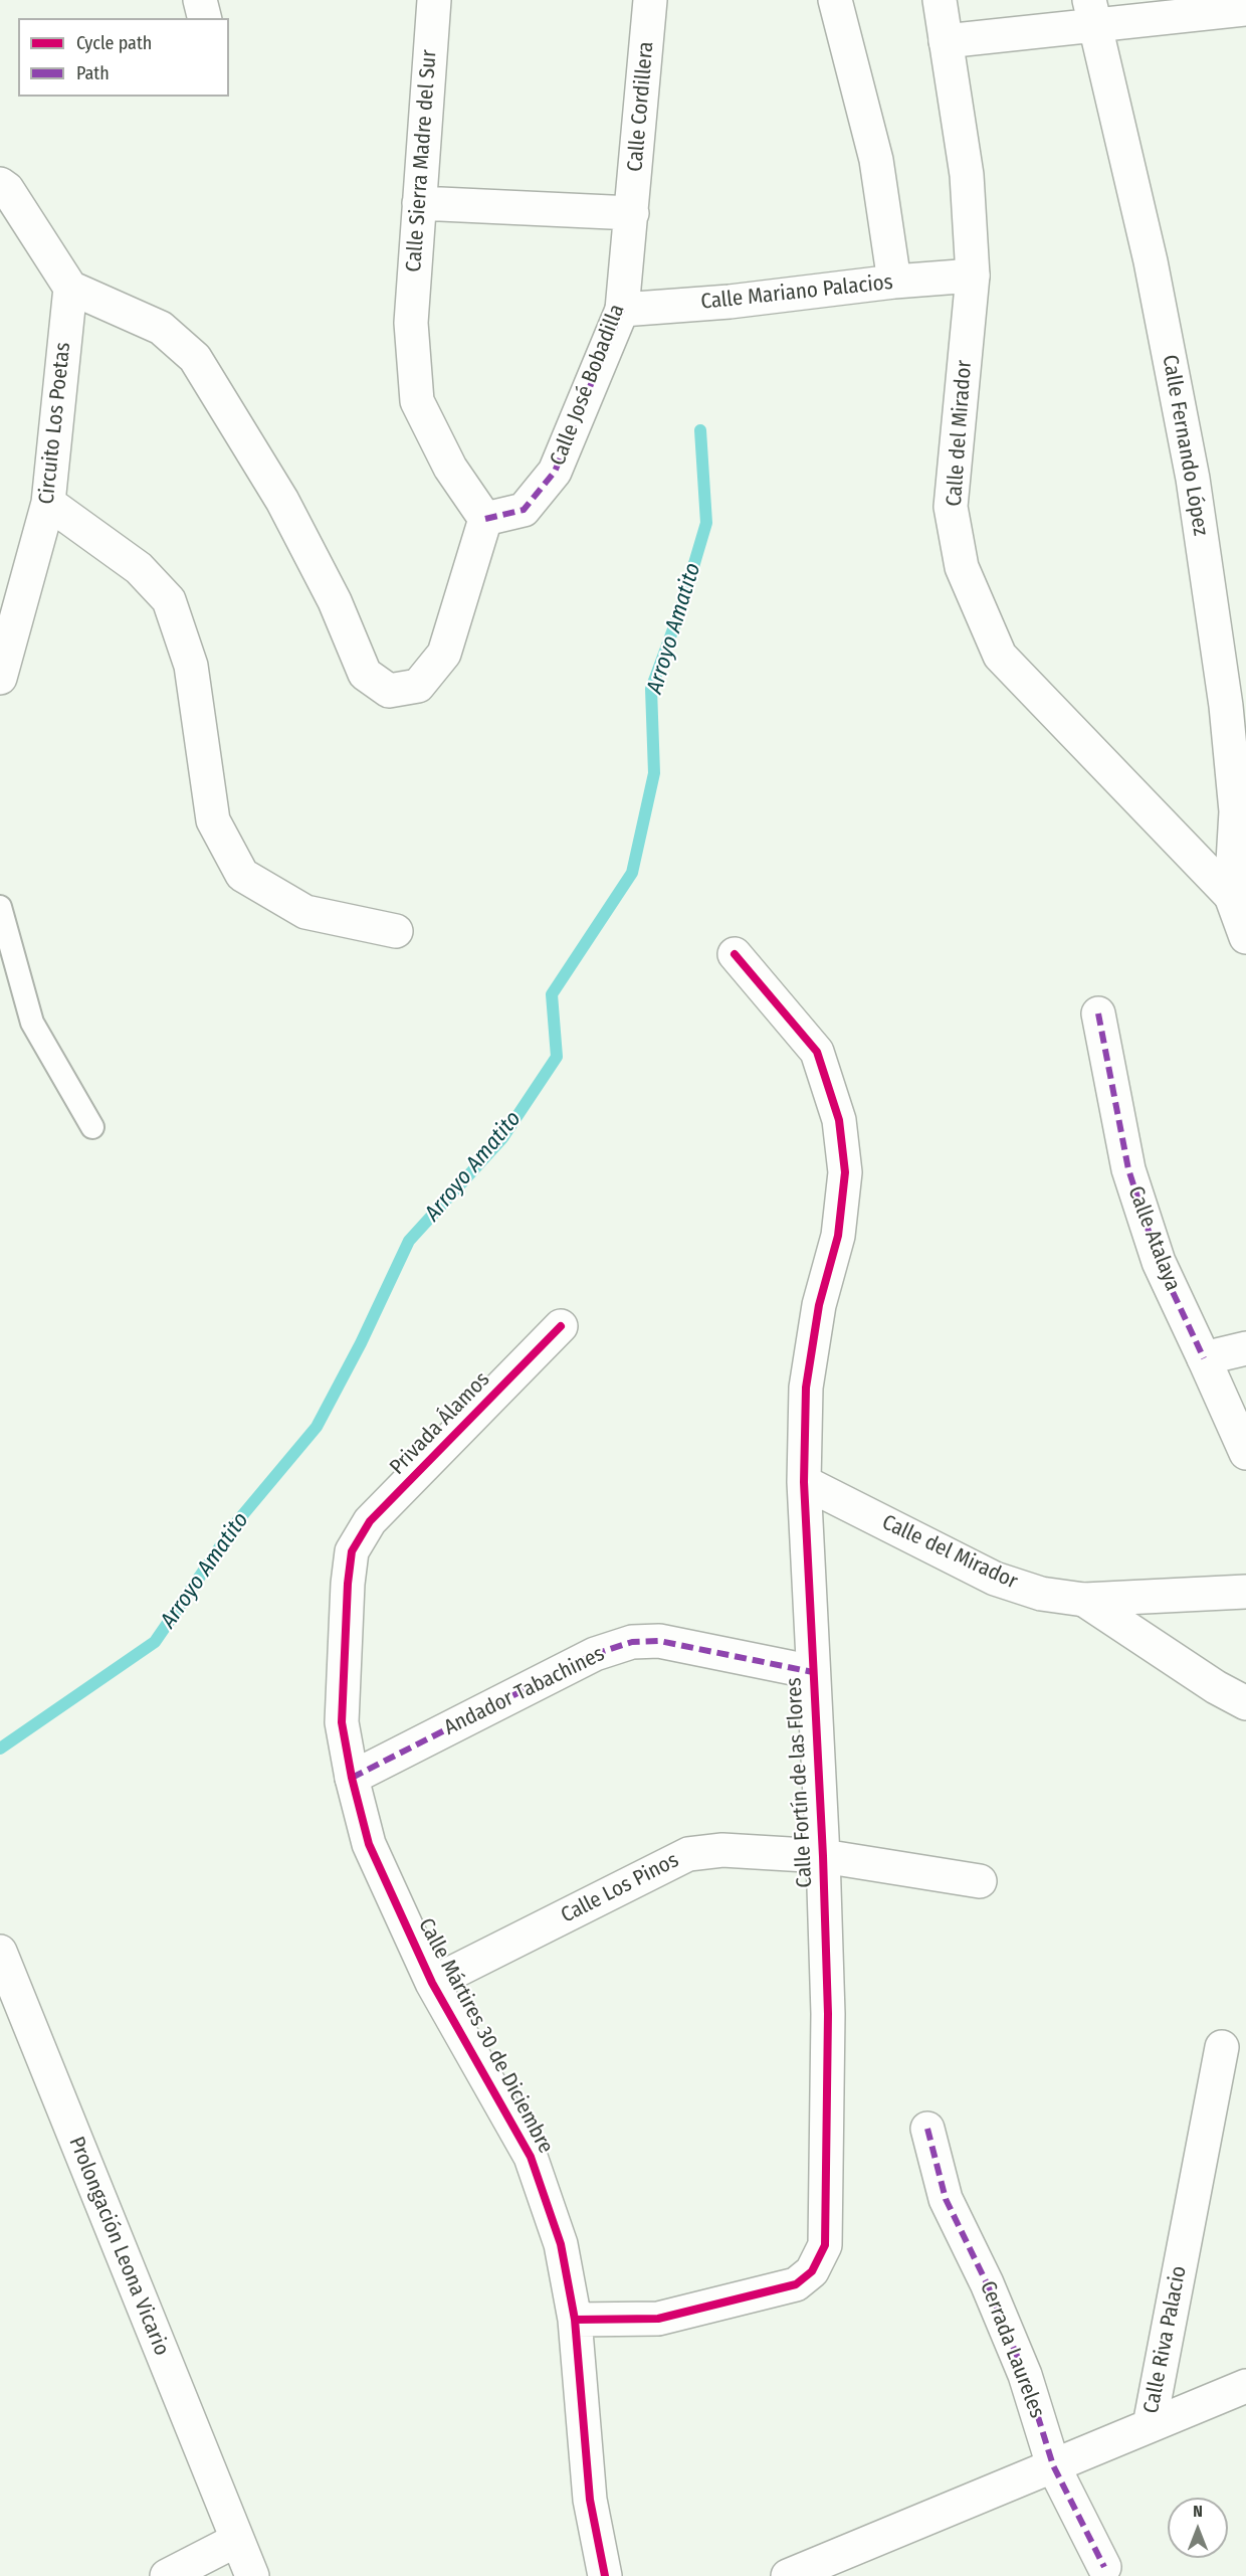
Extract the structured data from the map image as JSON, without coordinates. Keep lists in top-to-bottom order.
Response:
{
  "streets": {
    "street": [
      "Calle Cordillera",
      "Calle Sierra Madre del Sur",
      "Calle Mariano Palacios",
      "Calle José Bobadilla",
      "Circuito Los Poetas",
      "Calle del Mirador",
      "Calle Fernando López",
      "Calle Atalaya",
      "Privada Álamos",
      "Andador Tabachines",
      "Calle Fortín de las Flores",
      "Calle Los Pinos",
      "Calle Mártires 30 de Diciembre",
      "Prolongación Leona Vicario",
      "Calle Riva Palacio",
      "Cerrada Laureles"
    ]
  },
  "crossings": [
    ["Calle Cordillera", "Calle José Bobadilla"],
    ["Calle Sierra Madre del Sur", "Calle José Bobadilla"],
    ["Calle Mariano Palacios", "Calle José Bobadilla"],
    ["Calle Mariano Palacios", "Calle del Mirador"],
    ["Calle del Mirador", "Calle Fernando López"],
    ["Calle del Mirador", "Calle Fortín de las Flores"],
    ["Privada Álamos", "Calle Mártires 30 de Diciembre"],
    ["Andador Tabachines", "Calle Fortín de las Flores"],
    ["Andador Tabachines", "Calle Mártires 30 de Diciembre"],
    ["Calle Fortín de las Flores", "Calle Los Pinos"],
    ["Calle Fortín de las Flores", "Calle Mártires 30 de Diciembre"],
    ["Calle Los Pinos", "Calle Mártires 30 de Diciembre"],
    ["Calle Riva Palacio", "Cerrada Laureles"]
  ],
  "water": ["Arroyo Amatito"],
  "legend": ["Cycle path", "Path"],
  "north": "top"
}
